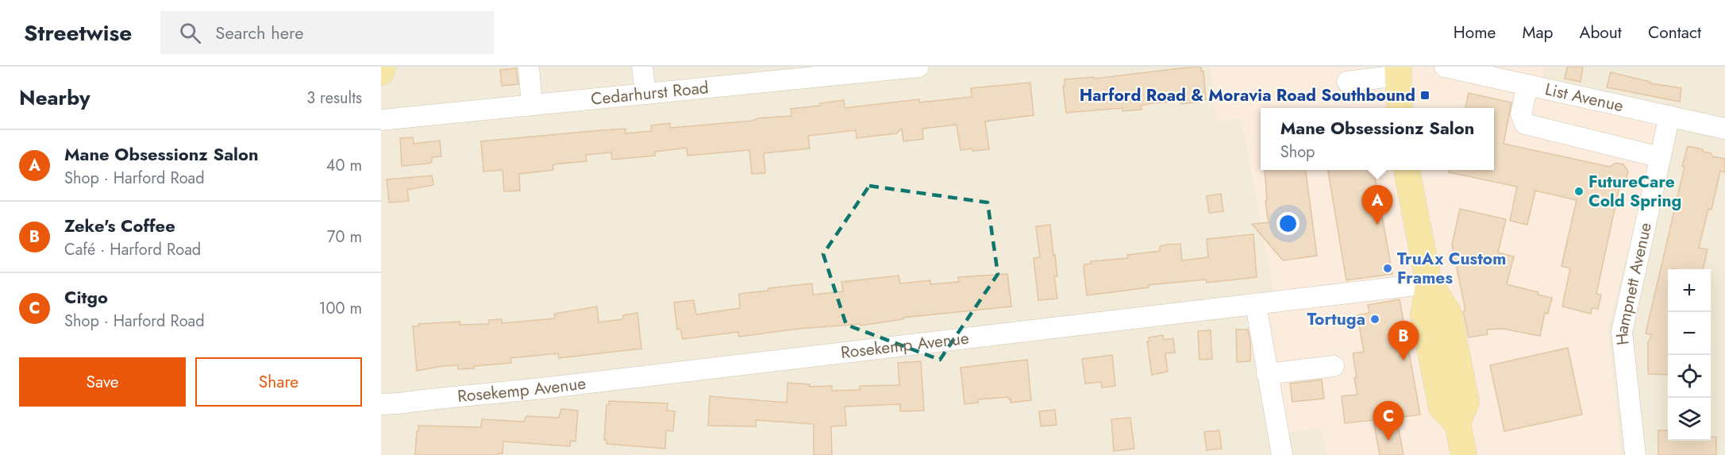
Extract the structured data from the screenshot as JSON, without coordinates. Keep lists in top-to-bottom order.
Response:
{
  "streets": {
    "street": [
      "Cedarhurst Road",
      "List Avenue",
      "Hampnett Avenue",
      "Rosekemp Avenue"
    ]
  },
  "crossings": [
    ["List Avenue", "Hampnett Avenue"]
  ],
  "places": {
    "transit": ["Harford Road & Moravia Road Southbound"],
    "other": ["FutureCare Cold Spring", "TruAx Custom Frames", "Tortuga"]
  },
  "page": {
    "header": "Streetwise",
    "search": "Search here",
    "nav": [
      "Home",
      "Map",
      "About",
      "Contact"
    ],
    "heading": ["Nearby", "3 results"],
    "popup": ["Mane Obsessionz Salon", "Shop"],
    "list": [
      {
        "mark": "A",
        "name": "Mane Obsessionz Salon",
        "note": "Shop · Harford Road",
        "value": "40 m"
      },
      {
        "mark": "B",
        "name": "Zeke's Coffee",
        "note": "Café · Harford Road",
        "value": "70 m"
      },
      {
        "mark": "C",
        "name": "Citgo",
        "note": "Shop · Harford Road",
        "value": "100 m"
      }
    ],
    "pins": ["A", "B", "C"],
    "map_buttons": ["+", "−"],
    "buttons": ["Save", "Share"]
  }
}
